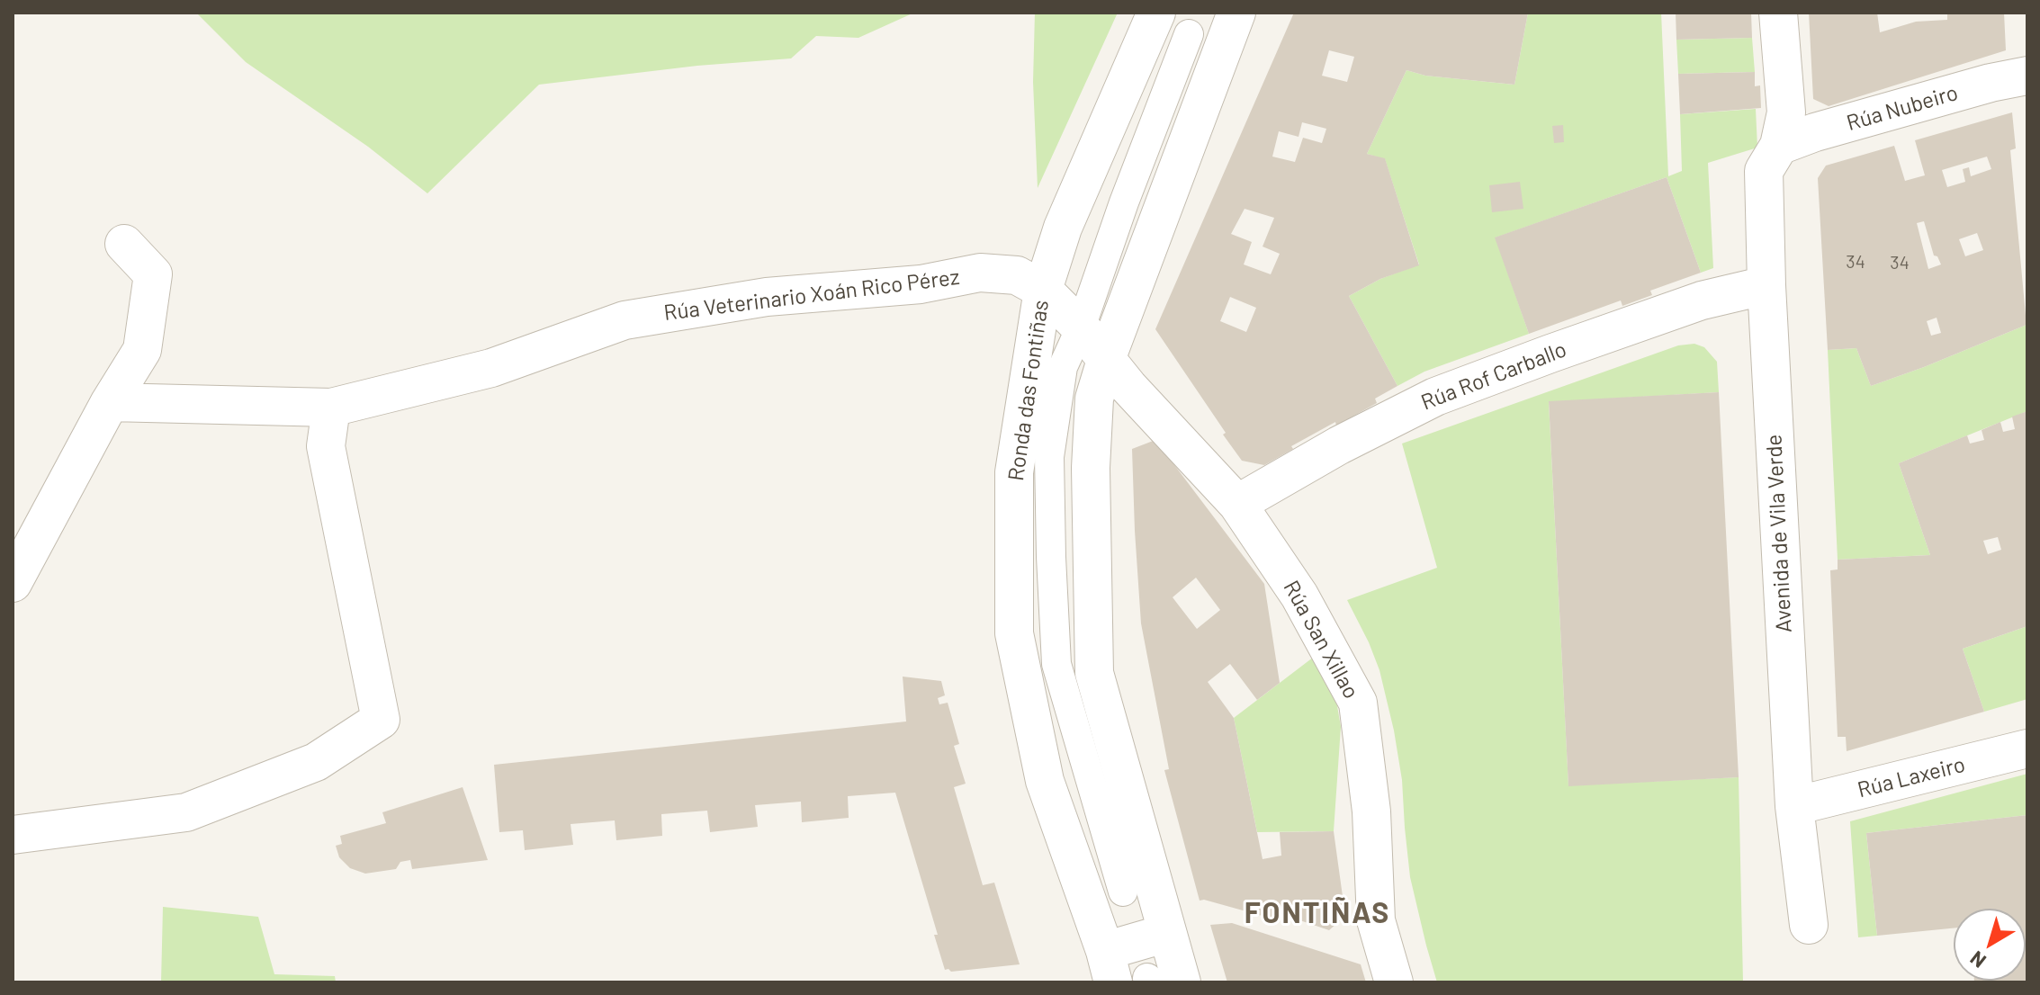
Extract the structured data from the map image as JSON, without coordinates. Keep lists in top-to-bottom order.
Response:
{
  "streets": {
    "street": [
      "Rúa Nubeiro",
      "Rúa Veterinario Xoán Rico Pérez",
      "Rúa Rof Carballo",
      "Ronda das Fontiñas",
      "Avenida de Vila Verde",
      "Rúa San Xillao",
      "Rúa Laxeiro"
    ]
  },
  "crossings": [
    ["Rúa Nubeiro", "Avenida de Vila Verde"],
    ["Rúa Veterinario Xoán Rico Pérez", "Ronda das Fontiñas"],
    ["Rúa Veterinario Xoán Rico Pérez", "Rúa San Xillao"],
    ["Rúa Rof Carballo", "Avenida de Vila Verde"],
    ["Rúa Rof Carballo", "Rúa San Xillao"],
    ["Ronda das Fontiñas", "Rúa San Xillao"],
    ["Avenida de Vila Verde", "Rúa Laxeiro"]
  ],
  "districts": ["FONTIÑAS"],
  "house_numbers": ["34", "34"],
  "north": "bottom left"
}
